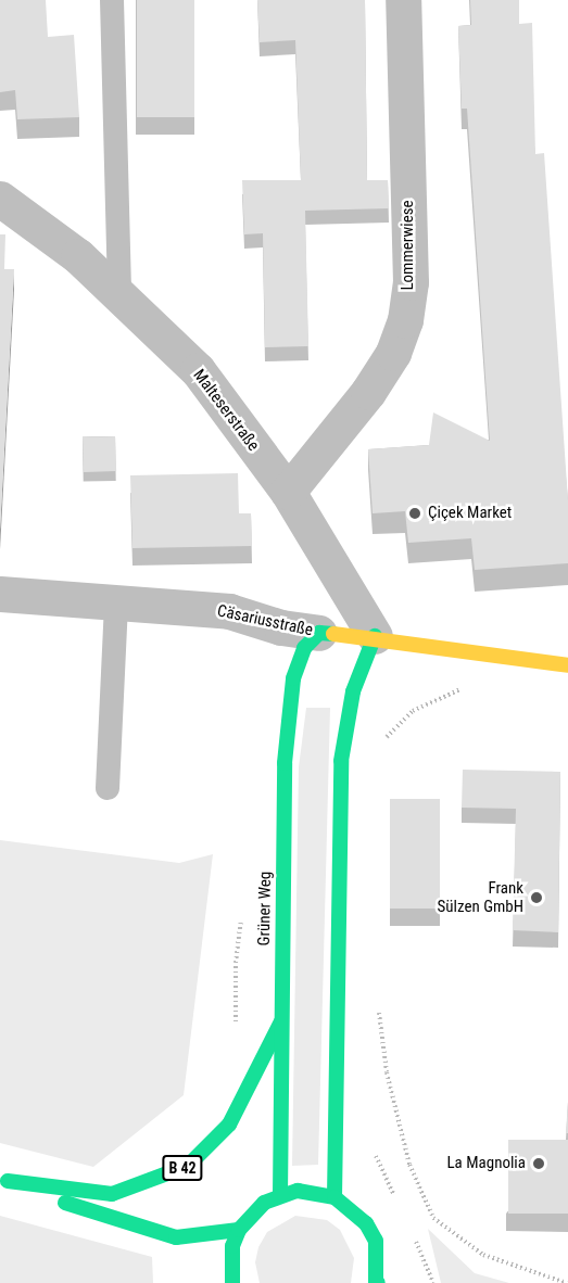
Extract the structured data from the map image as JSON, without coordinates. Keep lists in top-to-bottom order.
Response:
{
  "streets": {
    "main road": ["Cäsariusstraße", "Grüner Weg", "B 42"],
    "street": ["Lommerwiese", "Malteserstraße"]
  },
  "crossings": [
    ["Lommerwiese", "Malteserstraße"],
    ["Malteserstraße", "Cäsariusstraße"],
    ["Cäsariusstraße", "Grüner Weg"],
    ["Grüner Weg", "B 42"]
  ],
  "places": ["Çiçek Market", "Frank Sülzen GmbH", "La Magnolia"]
}
